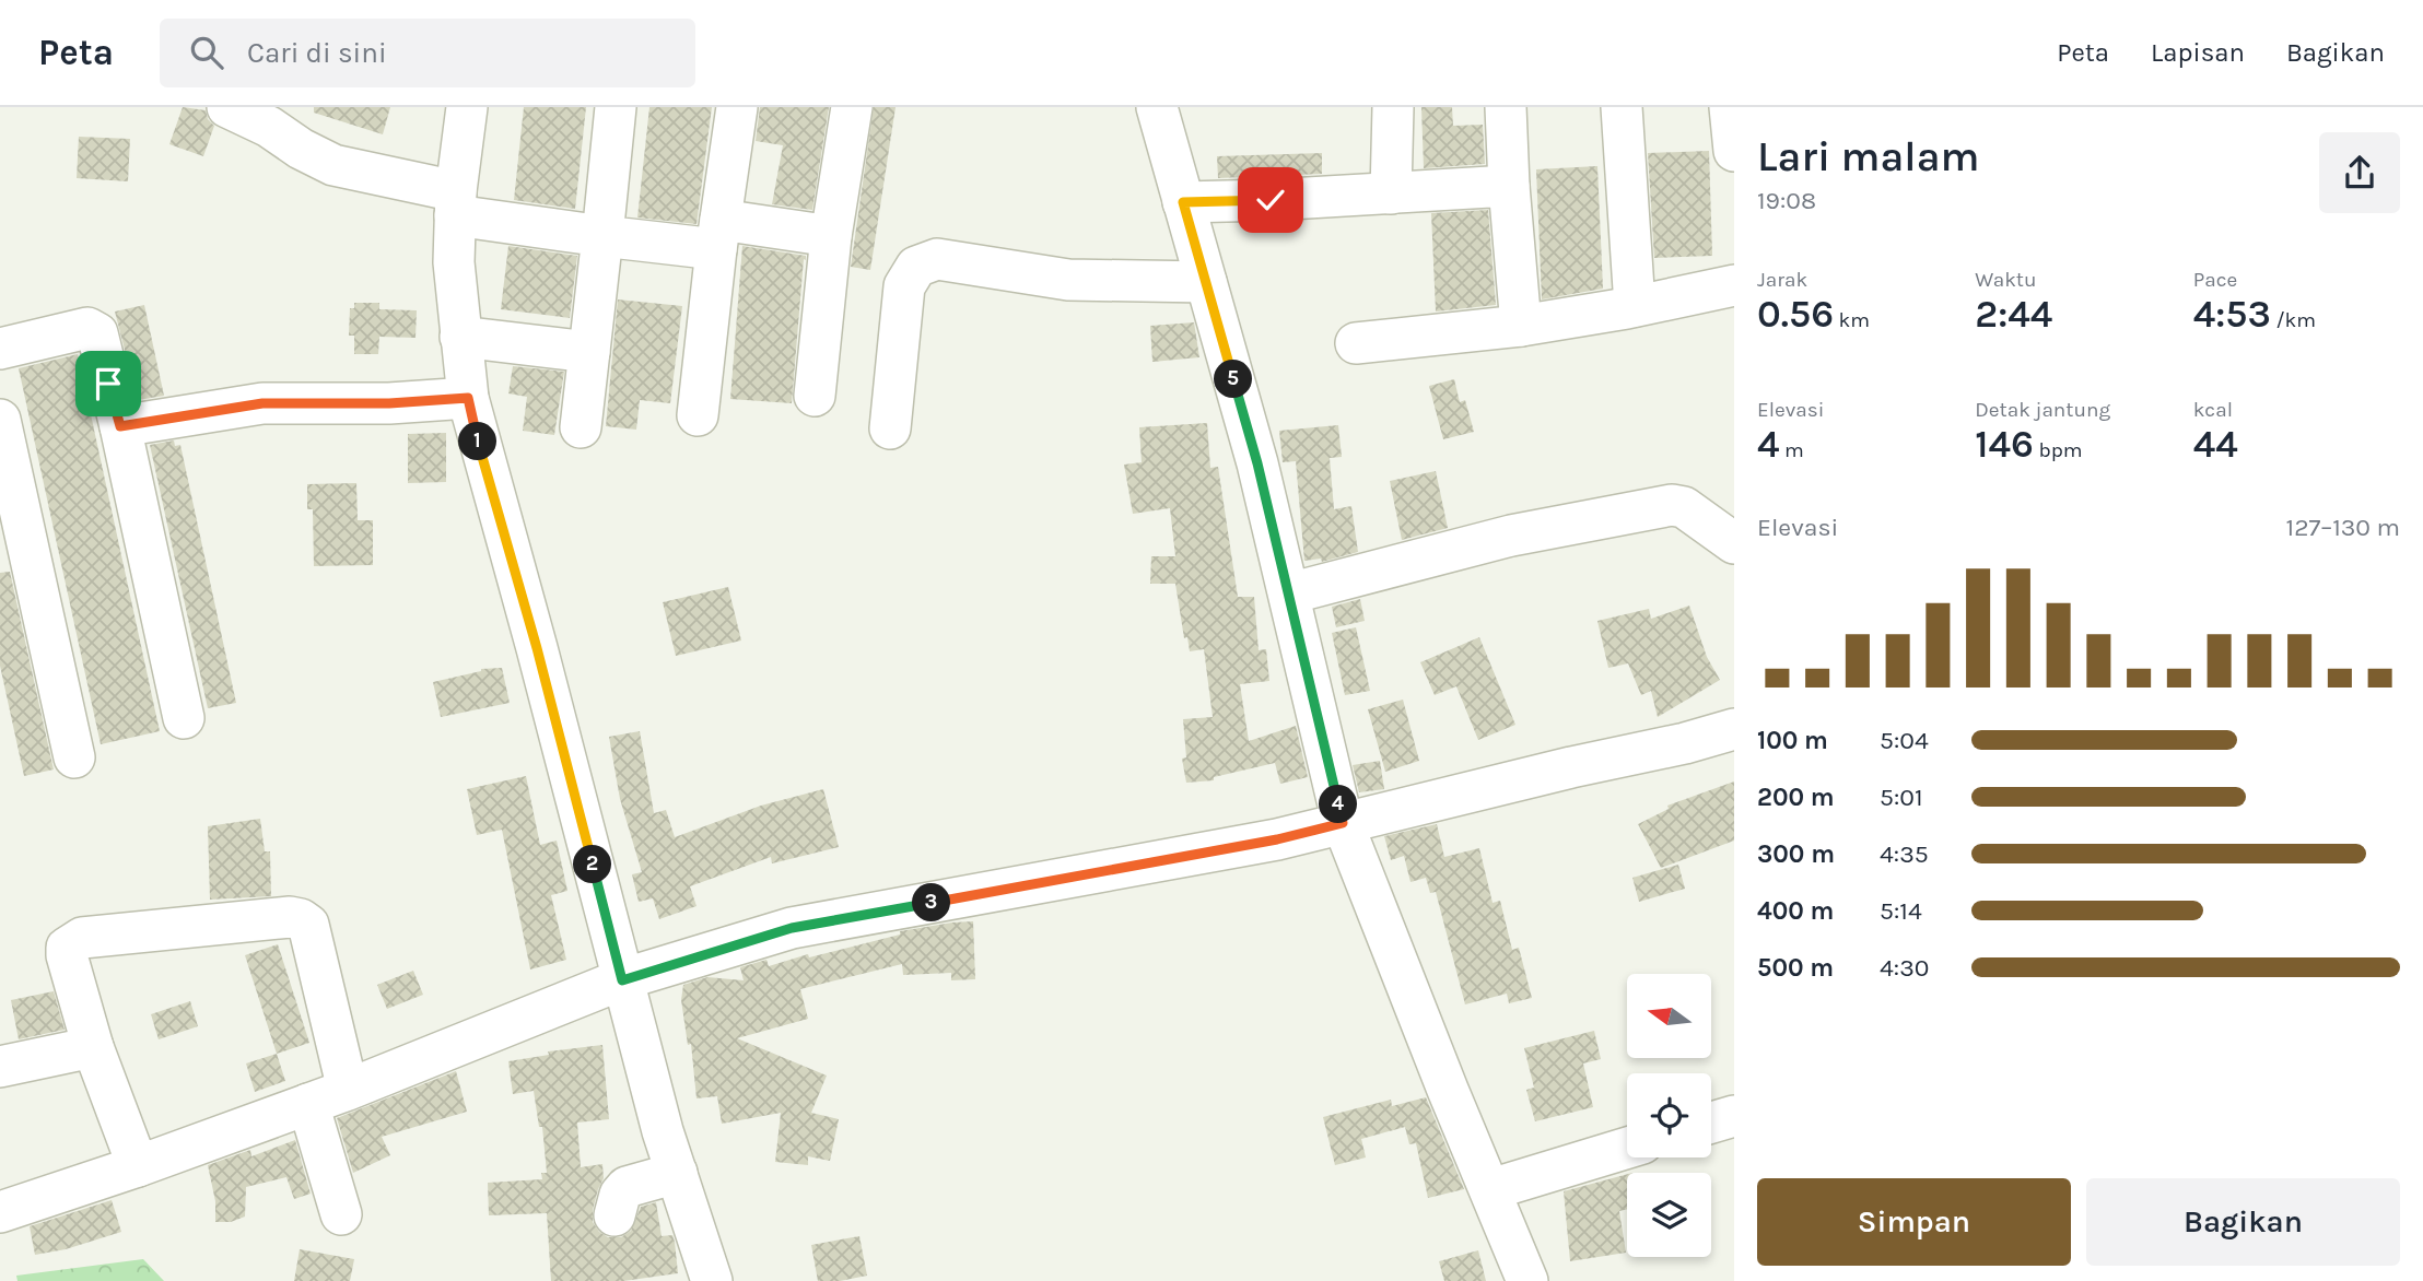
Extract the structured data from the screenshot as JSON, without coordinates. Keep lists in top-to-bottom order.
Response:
{
  "north": "left",
  "page": {
    "header": "Peta",
    "search": "Cari di sini",
    "nav": ["Peta", "Lapisan", "Bagikan"],
    "heading": ["Lari malam", "19:08"],
    "stats": [
      ["Jarak", "0.56 km"],
      ["Waktu", "2:44"],
      ["Pace", "4:53 /km"],
      ["Elevasi", "4 m"],
      ["Detak jantung", "146 bpm"],
      ["kcal", "44"]
    ],
    "pins": [
      "5",
      "1",
      "4",
      "2",
      "3"
    ],
    "chart": ["Elevasi", "127–130 m"],
    "list": [
      {
        "name": "100 m",
        "note": "5:04"
      },
      {
        "name": "200 m",
        "note": "5:01"
      },
      {
        "name": "300 m",
        "note": "4:35"
      },
      {
        "name": "400 m",
        "note": "5:14"
      },
      {
        "name": "500 m",
        "note": "4:30"
      }
    ],
    "buttons": ["Simpan", "Bagikan"]
  }
}
